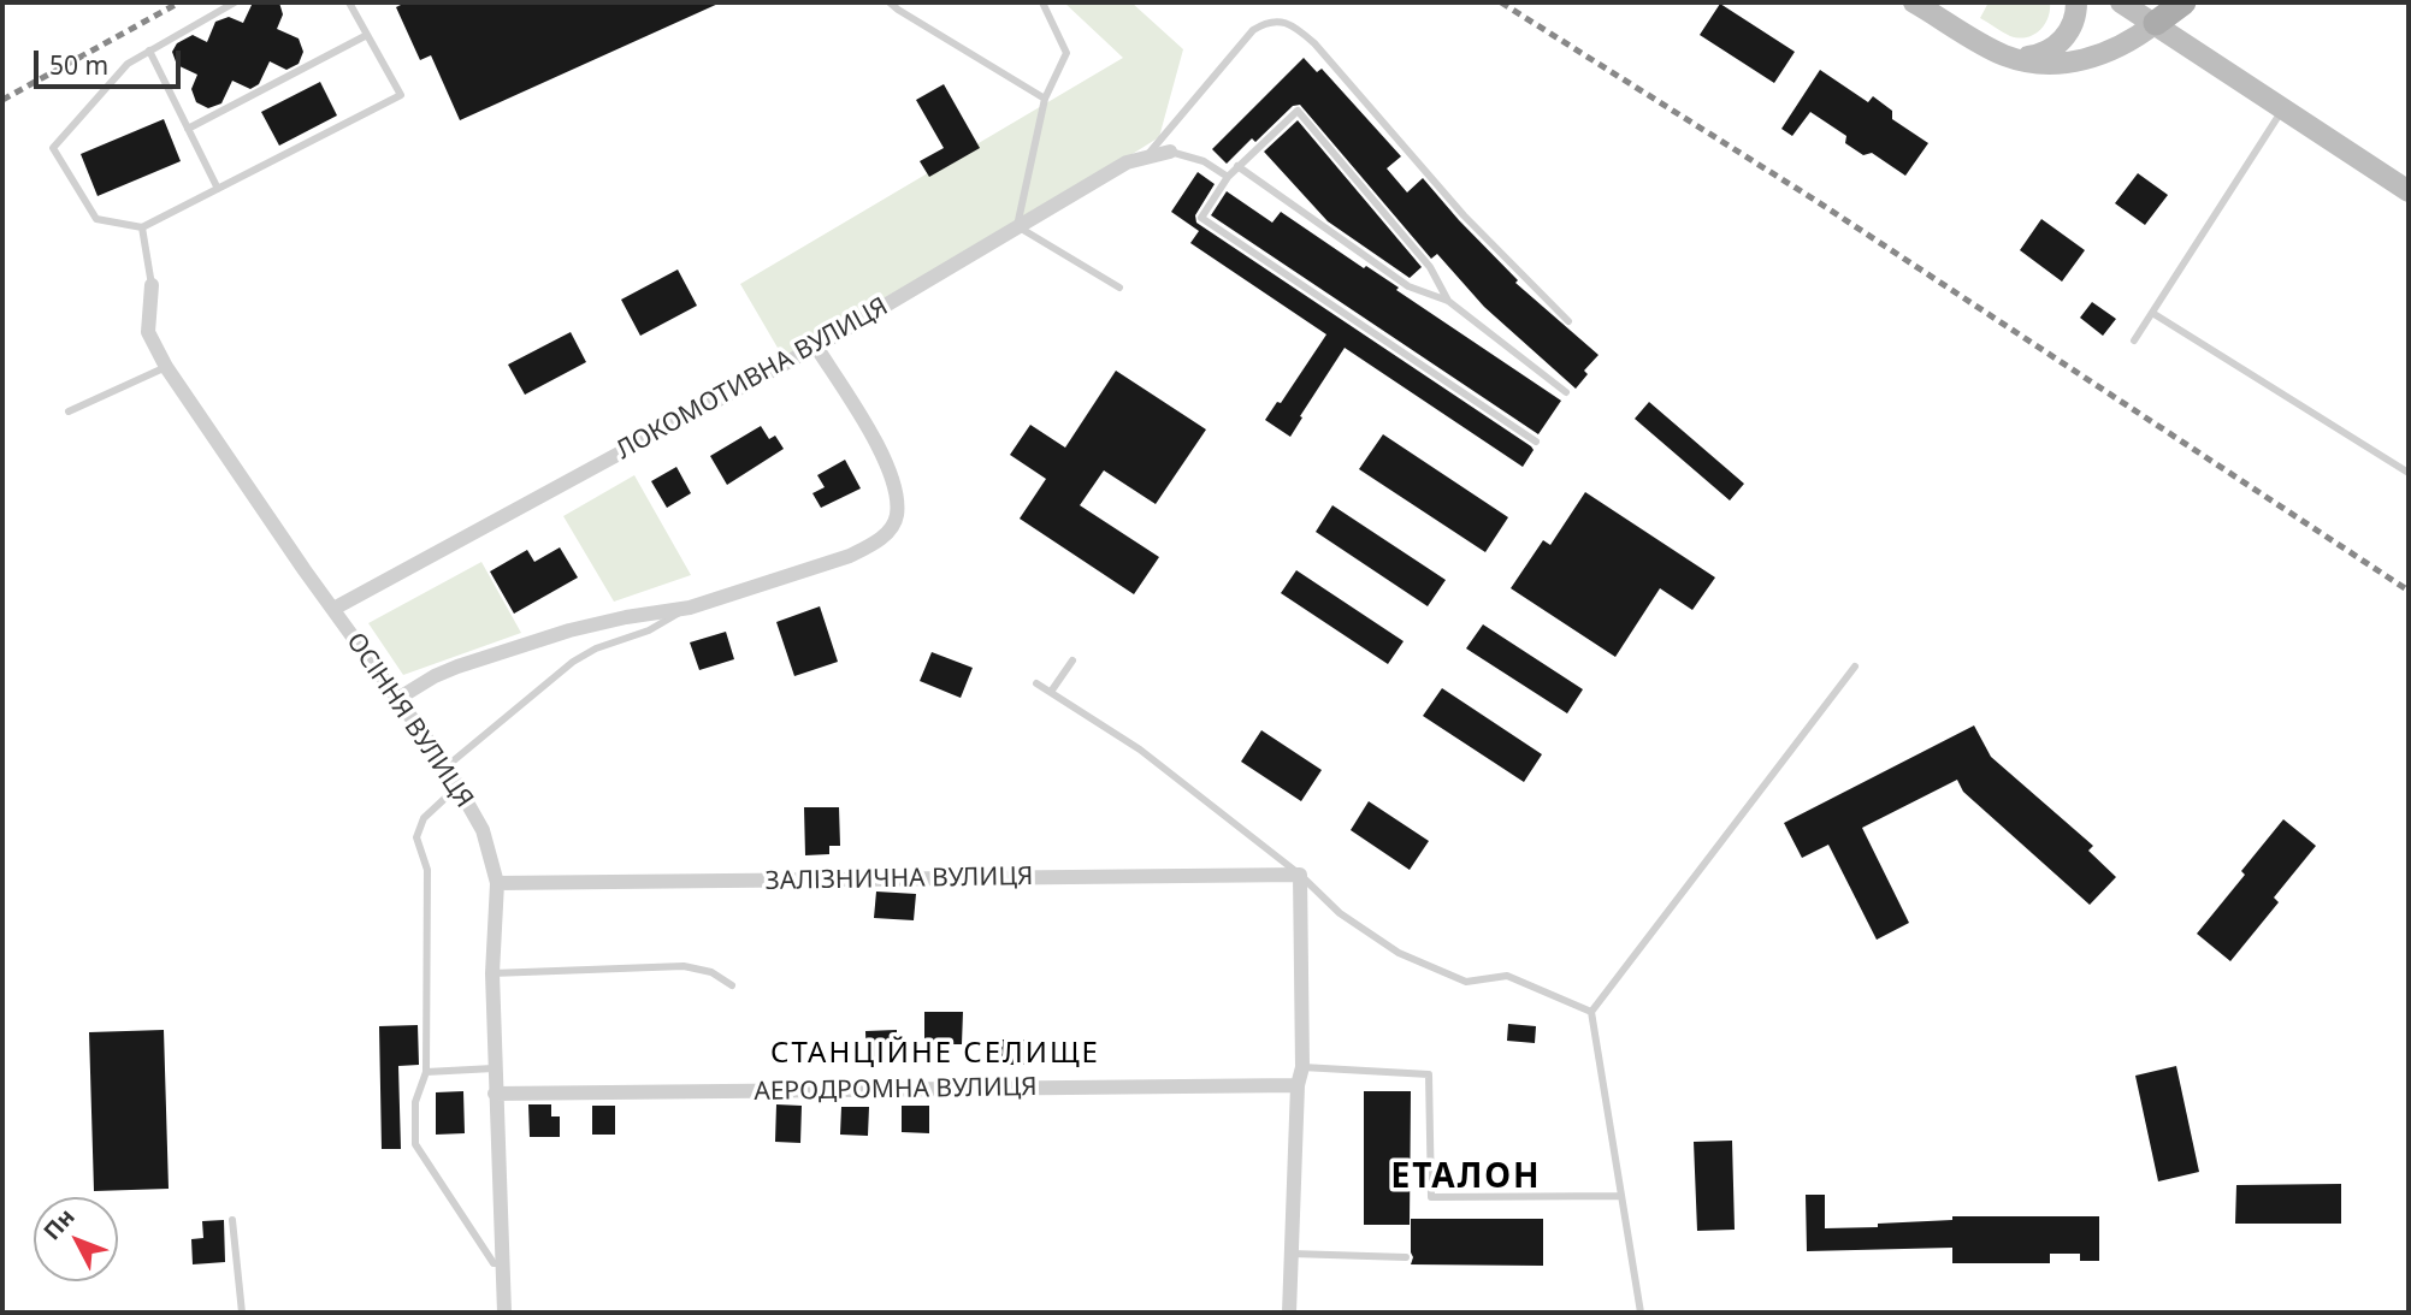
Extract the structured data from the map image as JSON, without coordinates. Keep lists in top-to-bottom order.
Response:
{
  "streets": {
    "street": [
      "ЛОКОМОТИВНА ВУЛИЦЯ",
      "ОСІННЯ ВУЛИЦЯ",
      "ЗАЛІЗНИЧНА ВУЛИЦЯ",
      "АЕРОДРОМНА ВУЛИЦЯ"
    ]
  },
  "crossings": [
    ["ЛОКОМОТИВНА ВУЛИЦЯ", "ОСІННЯ ВУЛИЦЯ"],
    ["ОСІННЯ ВУЛИЦЯ", "ЗАЛІЗНИЧНА ВУЛИЦЯ"],
    ["ОСІННЯ ВУЛИЦЯ", "АЕРОДРОМНА ВУЛИЦЯ"]
  ],
  "districts": ["СТАНЦІЙНЕ СЕЛИЩЕ", "ЕТАЛОН"],
  "scale_bar": "50 m",
  "north": "top left"
}
